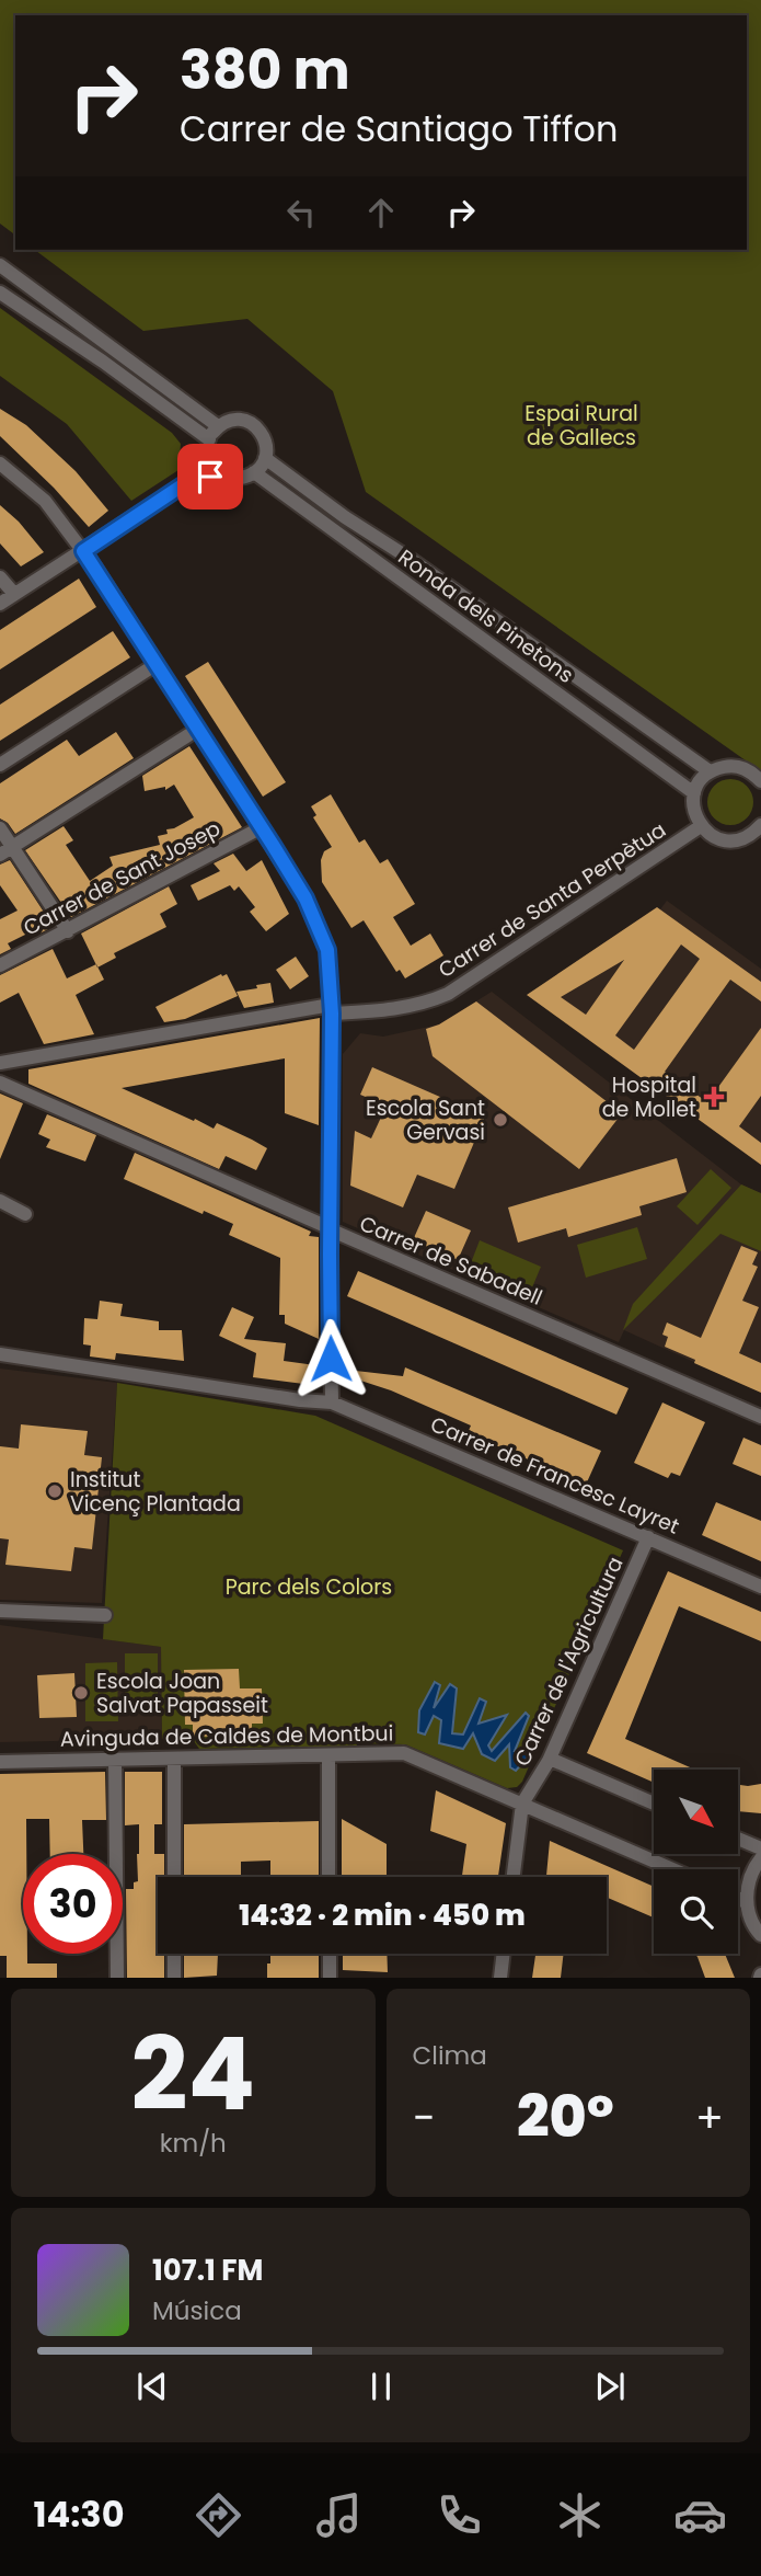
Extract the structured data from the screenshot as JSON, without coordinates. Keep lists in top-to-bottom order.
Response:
{
  "streets": {
    "street": [
      "Ronda dels Pinetons",
      "Carrer de Sant Josep",
      "Carrer de Santa Perpètua",
      "Carrer de Sabadell",
      "Carrer de Francesc Layret",
      "Carrer de l'Agricultura",
      "Avinguda de Caldes de Montbui"
    ]
  },
  "crossings": [
    ["Carrer de Francesc Layret", "Carrer de l'Agricultura"],
    ["Carrer de l'Agricultura", "Avinguda de Caldes de Montbui"]
  ],
  "parks": ["Espai Rural de Gallecs", "Parc dels Colors"],
  "places": {
    "health": ["Hospital de Mollet"],
    "other": ["Escola Sant Gervasi", "Institut Vicenç Plantada", "Escola Joan Salvat Papasseit"]
  },
  "north": "bottom right",
  "page": {
    "turn": ["380 m", "Carrer de Santiago Tiffon"],
    "limit": "30",
    "trip": "14:32 · 2 min · 450 m",
    "tile": [
      ["24", "km/h"],
      "Clima"
    ],
    "heat": ["−", "20°", "+"],
    "song": ["107.1 FM", "Música"],
    "tabs": "14:30"
  }
}
